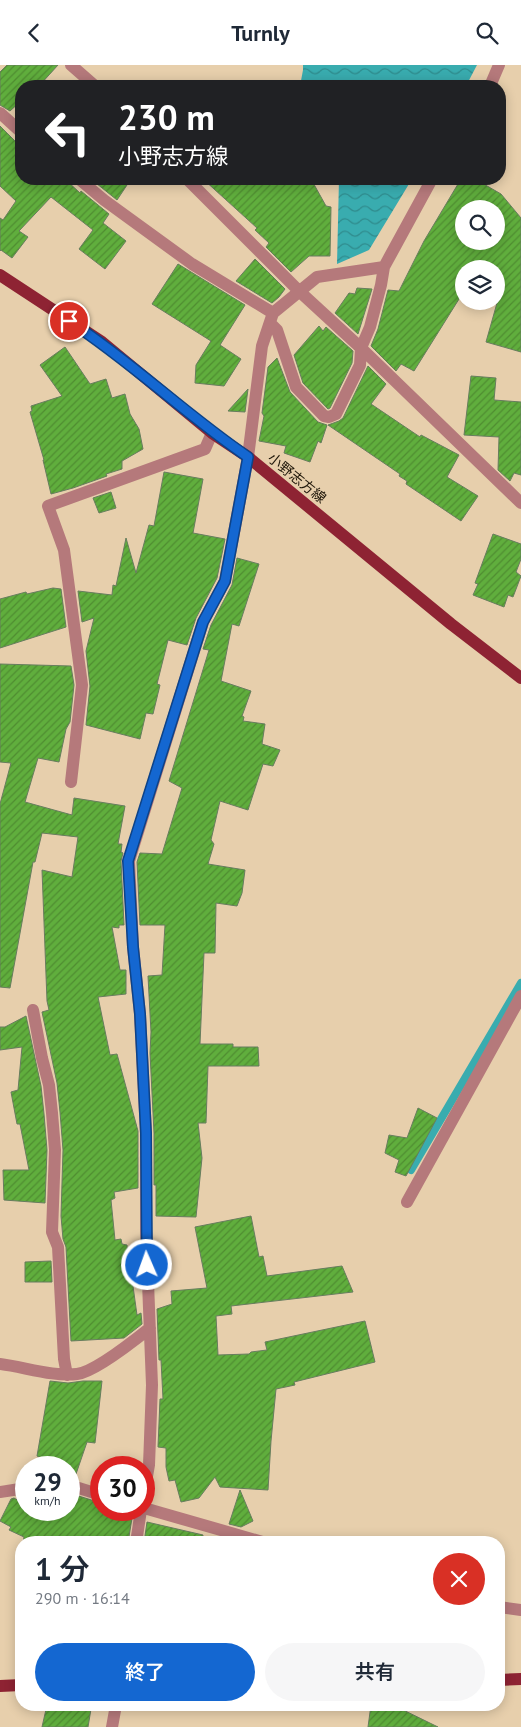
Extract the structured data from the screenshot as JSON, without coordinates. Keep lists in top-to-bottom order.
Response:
{
  "streets": {
    "main road": ["小野志方線"]
  },
  "page": {
    "header": "Turnly",
    "turn": ["230 m", "小野志方線"],
    "speed": "29 km/h",
    "limit": "30",
    "heading": ["1 分", "290 m · 16:14"],
    "buttons": ["終了", "共有"]
  }
}
